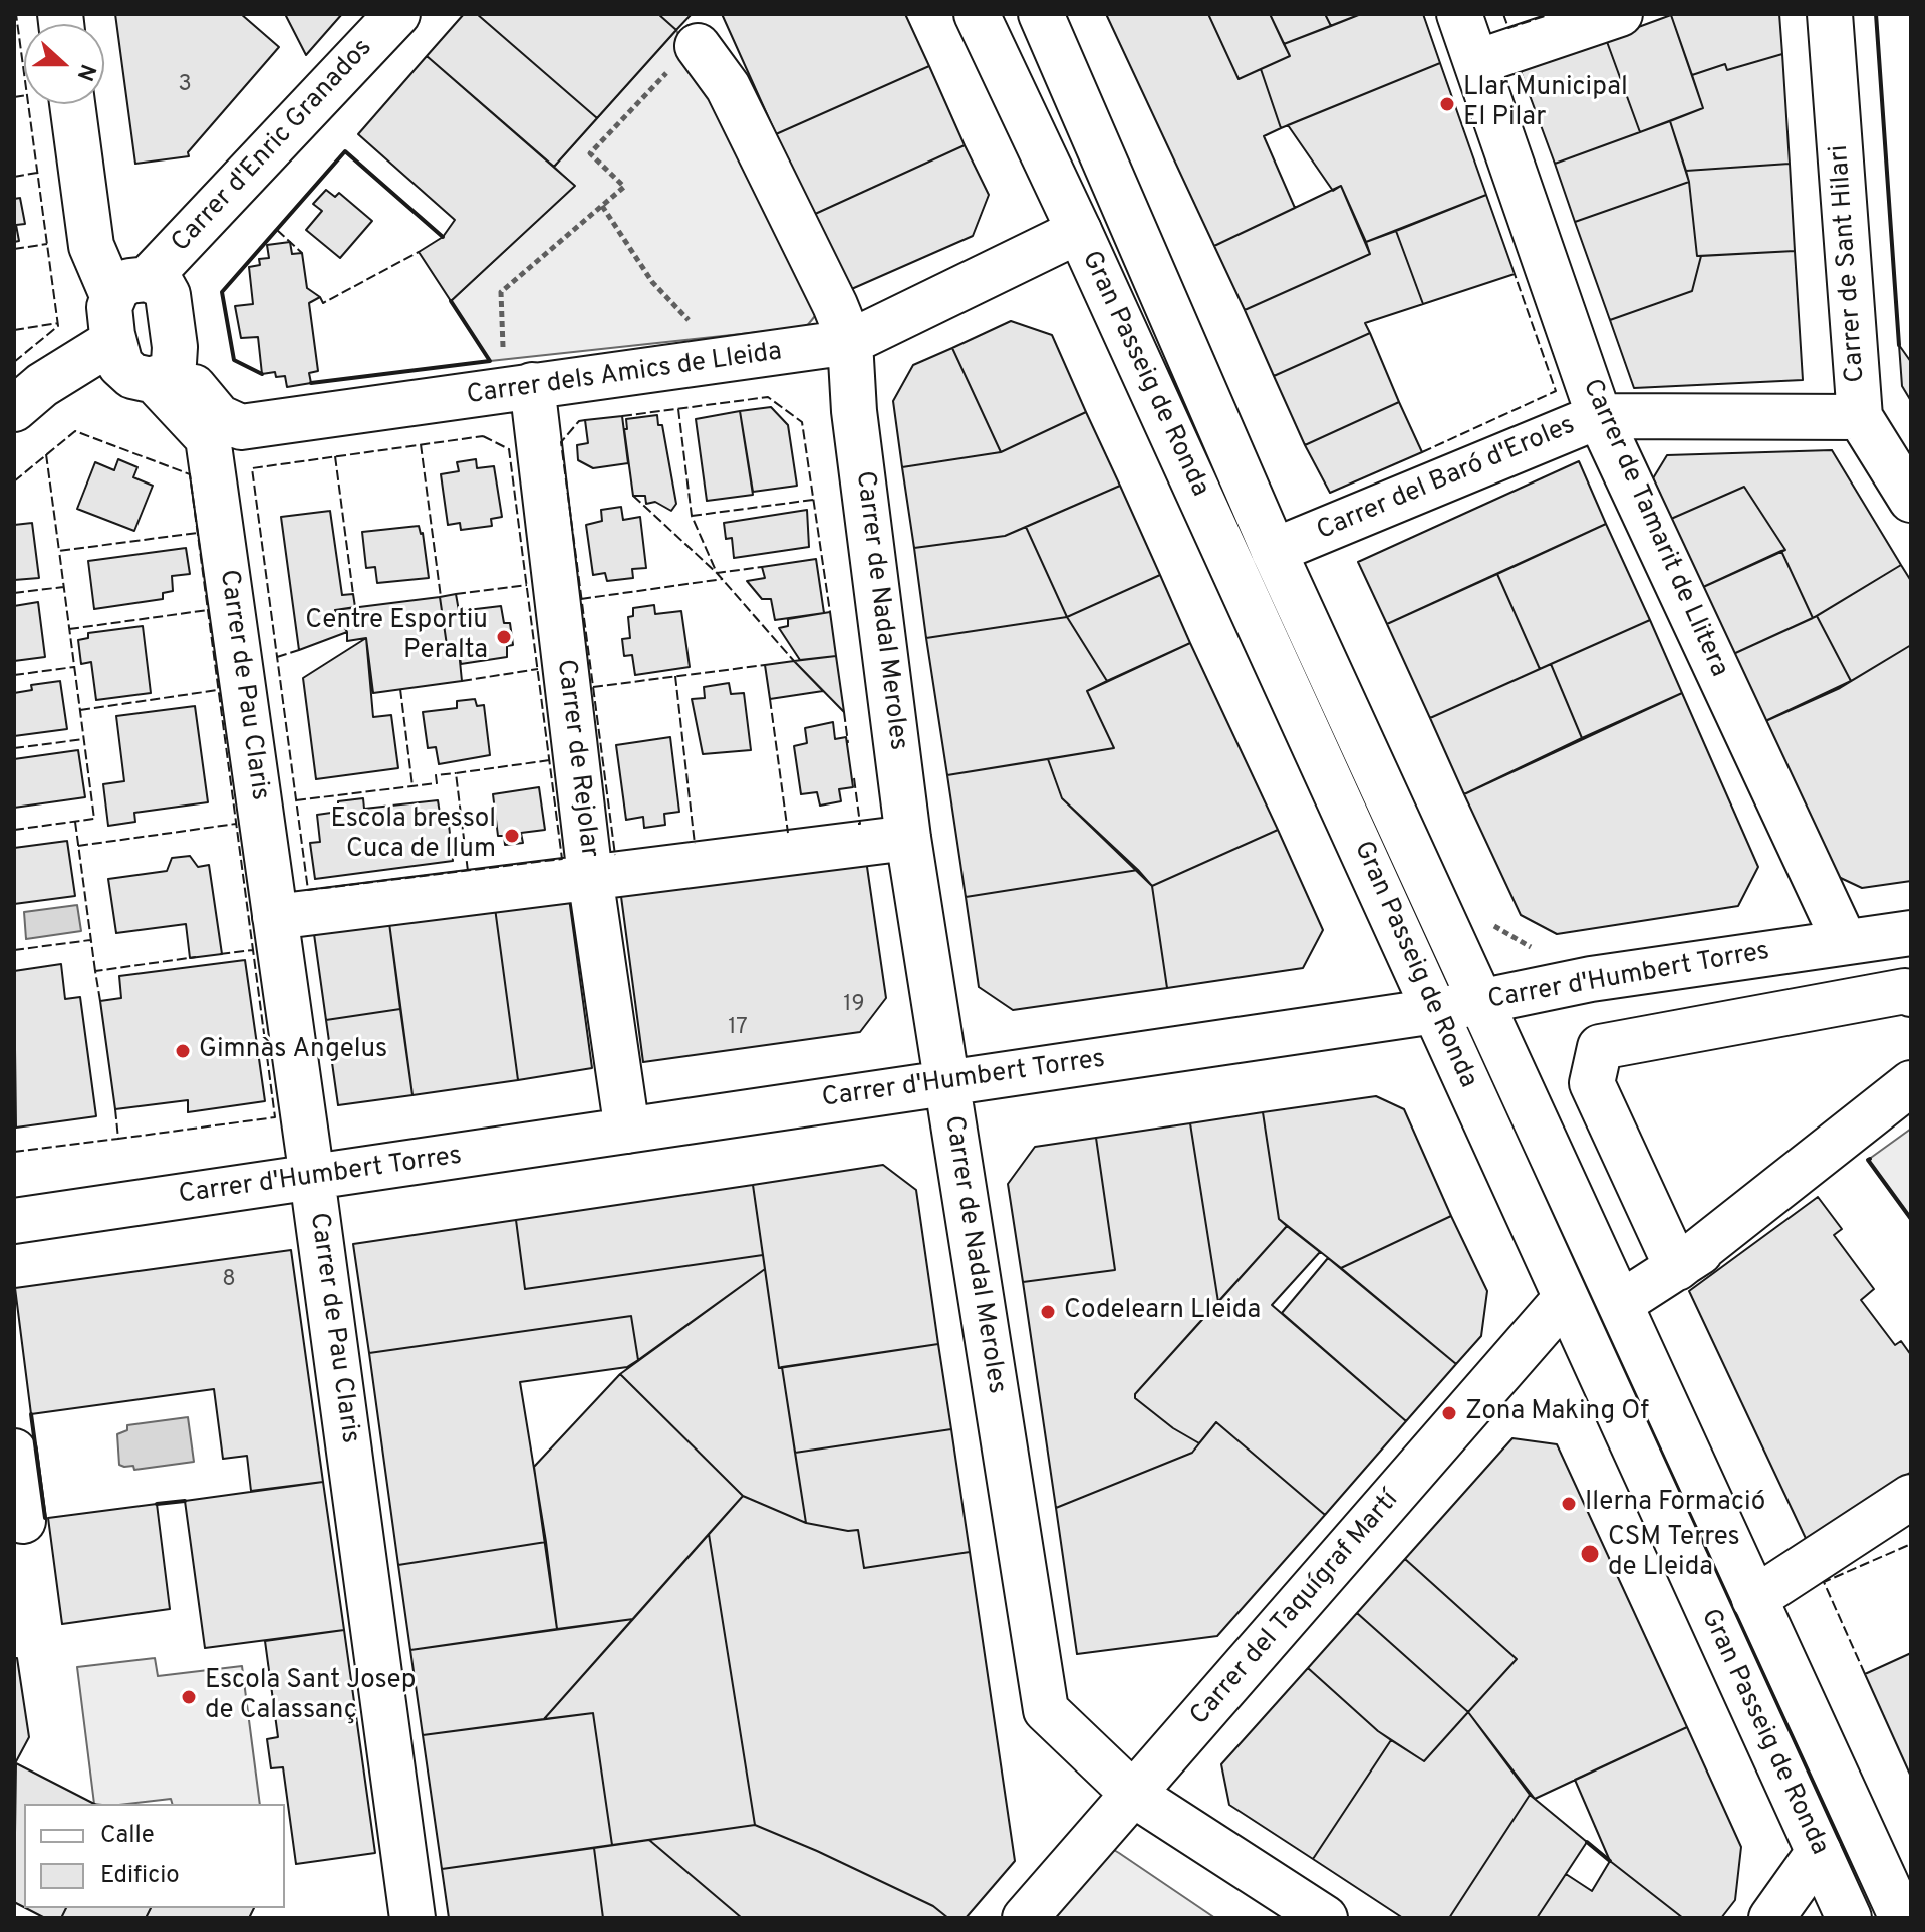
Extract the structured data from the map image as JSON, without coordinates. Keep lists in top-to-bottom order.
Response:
{
  "streets": {
    "street": [
      "Carrer d'Enric Granados",
      "Carrer de Sant Hilari",
      "Gran Passeig de Ronda",
      "Carrer dels Amics de Lleida",
      "Carrer del Baró d'Eroles",
      "Carrer de Tamarit de Llitera",
      "Carrer de Nadal Meroles",
      "Carrer de Pau Claris",
      "Carrer de Rejolar",
      "Carrer d'Humbert Torres",
      "Carrer del Taquígraf Martí"
    ]
  },
  "crossings": [
    ["Carrer d'Enric Granados", "Carrer dels Amics de Lleida"],
    ["Carrer d'Enric Granados", "Carrer de Pau Claris"],
    ["Carrer de Sant Hilari", "Carrer del Baró d'Eroles"],
    ["Gran Passeig de Ronda", "Carrer dels Amics de Lleida"],
    ["Gran Passeig de Ronda", "Carrer del Baró d'Eroles"],
    ["Gran Passeig de Ronda", "Carrer d'Humbert Torres"],
    ["Gran Passeig de Ronda", "Carrer del Taquígraf Martí"],
    ["Carrer dels Amics de Lleida", "Carrer de Nadal Meroles"],
    ["Carrer dels Amics de Lleida", "Carrer de Pau Claris"],
    ["Carrer dels Amics de Lleida", "Carrer de Rejolar"],
    ["Carrer del Baró d'Eroles", "Carrer de Tamarit de Llitera"],
    ["Carrer de Tamarit de Llitera", "Carrer d'Humbert Torres"],
    ["Carrer de Nadal Meroles", "Carrer d'Humbert Torres"],
    ["Carrer de Nadal Meroles", "Carrer del Taquígraf Martí"],
    ["Carrer de Pau Claris", "Carrer d'Humbert Torres"],
    ["Carrer de Rejolar", "Carrer d'Humbert Torres"]
  ],
  "places": [
    "Llar Municipal El Pilar",
    "Centre Esportiu Peralta",
    "Escola bressol Cuca de llum",
    "Gimnàs Angelus",
    "Codelearn Lleida",
    "Zona Making Of",
    "Ilerna Formació",
    "CSM Terres de Lleida",
    "Escola Sant Josep de Calassanç"
  ],
  "house_numbers": [
    "3",
    "19",
    "17",
    "8"
  ],
  "legend": ["Calle", "Edificio"],
  "north": "right"
}
